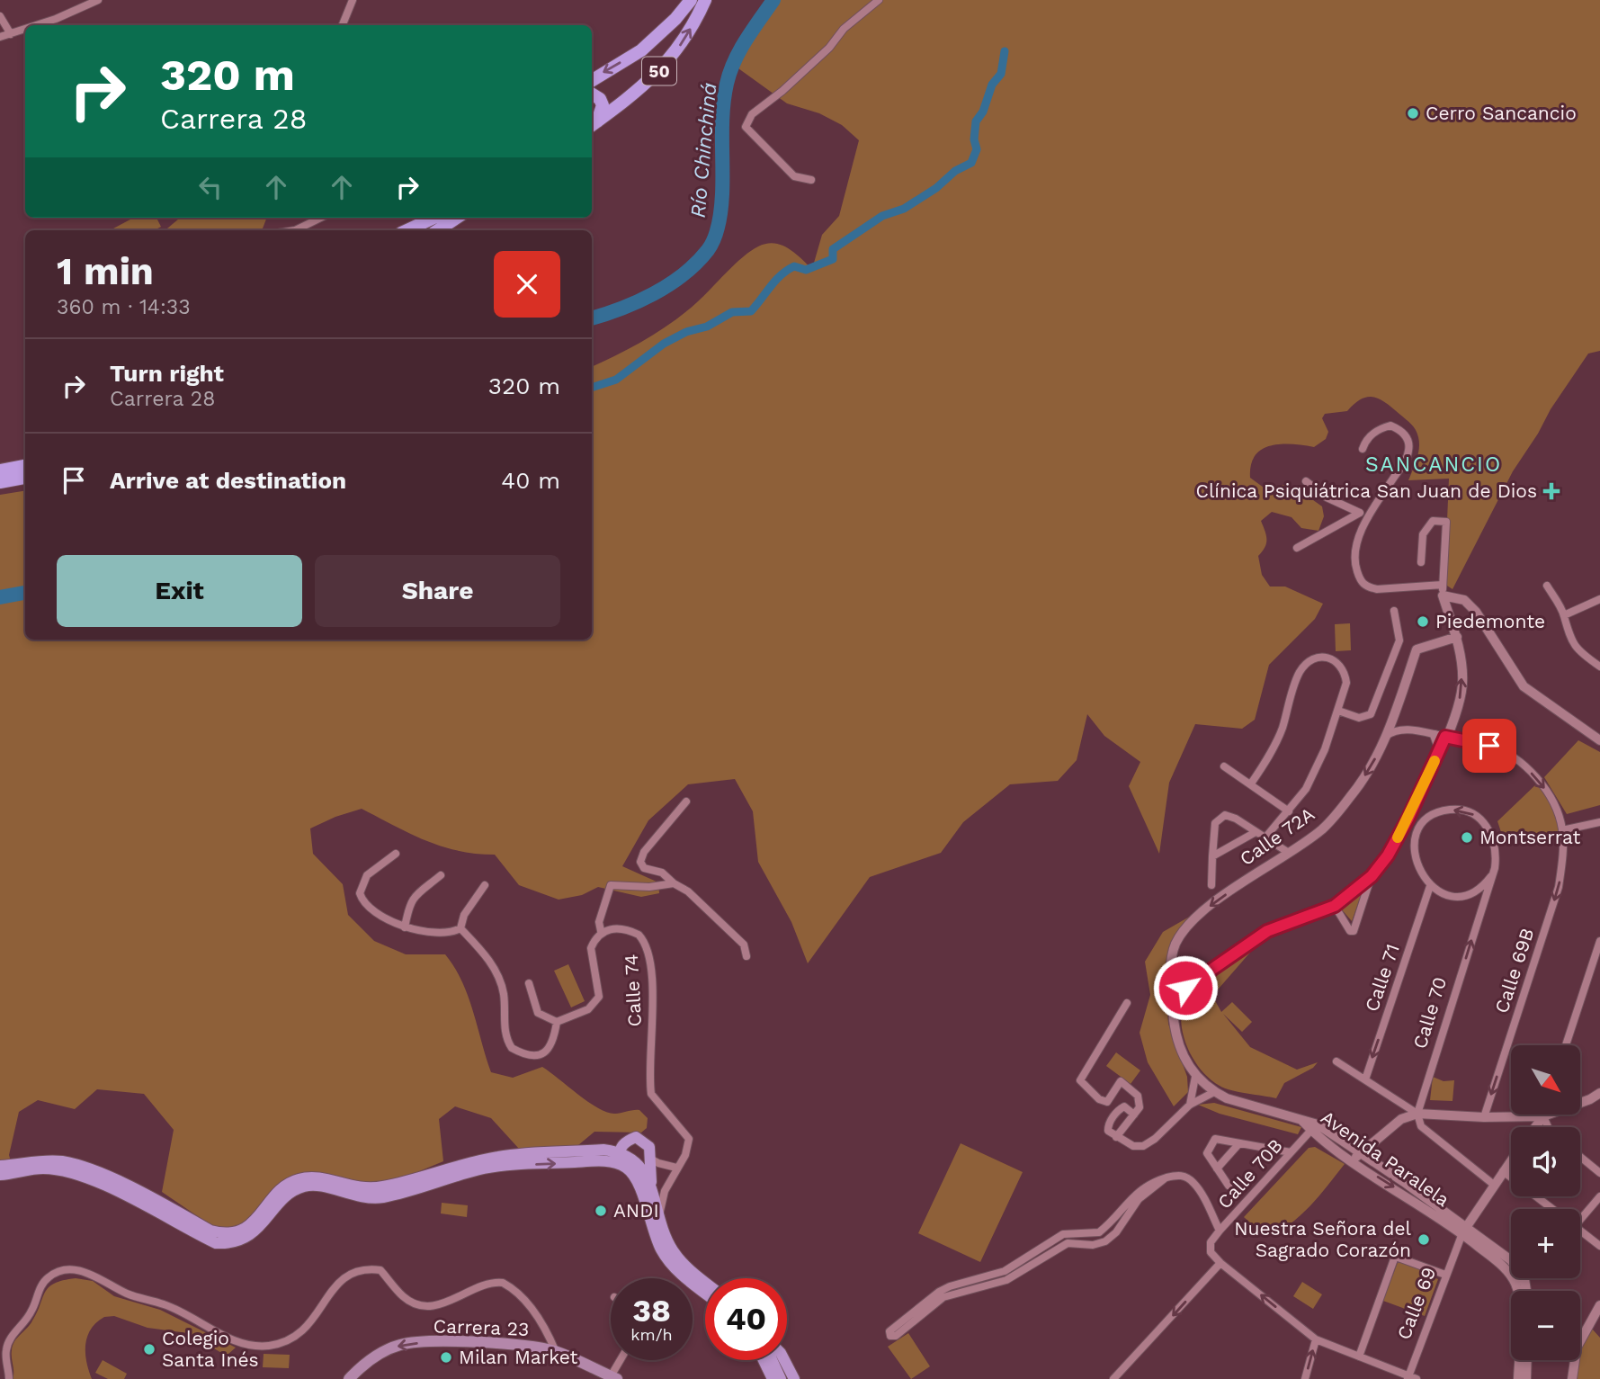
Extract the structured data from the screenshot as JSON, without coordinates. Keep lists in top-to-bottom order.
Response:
{
  "streets": {
    "highway": ["50"],
    "main road": ["Carrera 23"],
    "street": [
      "Calle 72A",
      "Calle 69B",
      "Calle 71",
      "Calle 74",
      "Calle 70",
      "Avenida Paralela",
      "Calle 70B",
      "Calle 69"
    ]
  },
  "crossings": [
    ["Calle 72A", "Avenida Paralela"],
    ["Calle 71", "Calle 70"],
    ["Avenida Paralela", "Calle 70B"],
    ["Avenida Paralela", "Calle 69"]
  ],
  "one_way": ["Calle 71", "Carrera 23"],
  "districts": ["SANCANCIO"],
  "water": ["Río Chinchiná"],
  "places": {
    "other": [
      "Cerro Sancancio",
      "Piedemonte",
      "Montserrat",
      "ANDI",
      "Nuestra Señora del Sagrado Corazón",
      "Colegio Santa Inés",
      "Milan Market"
    ],
    "health": ["Clínica Psiquiátrica San Juan de Dios"]
  },
  "north": "bottom right",
  "page": {
    "turn": ["320 m", "Carrera 28"],
    "heading": ["1 min", "360 m · 14:33"],
    "list": [
      {
        "name": "Turn right",
        "note": "Carrera 28",
        "value": "320 m"
      },
      {
        "name": "Arrive at destination",
        "value": "40 m"
      }
    ],
    "buttons": ["Exit", "Share"],
    "map_buttons": ["+", "−"],
    "speed": "38 km/h",
    "limit": "40"
  }
}
